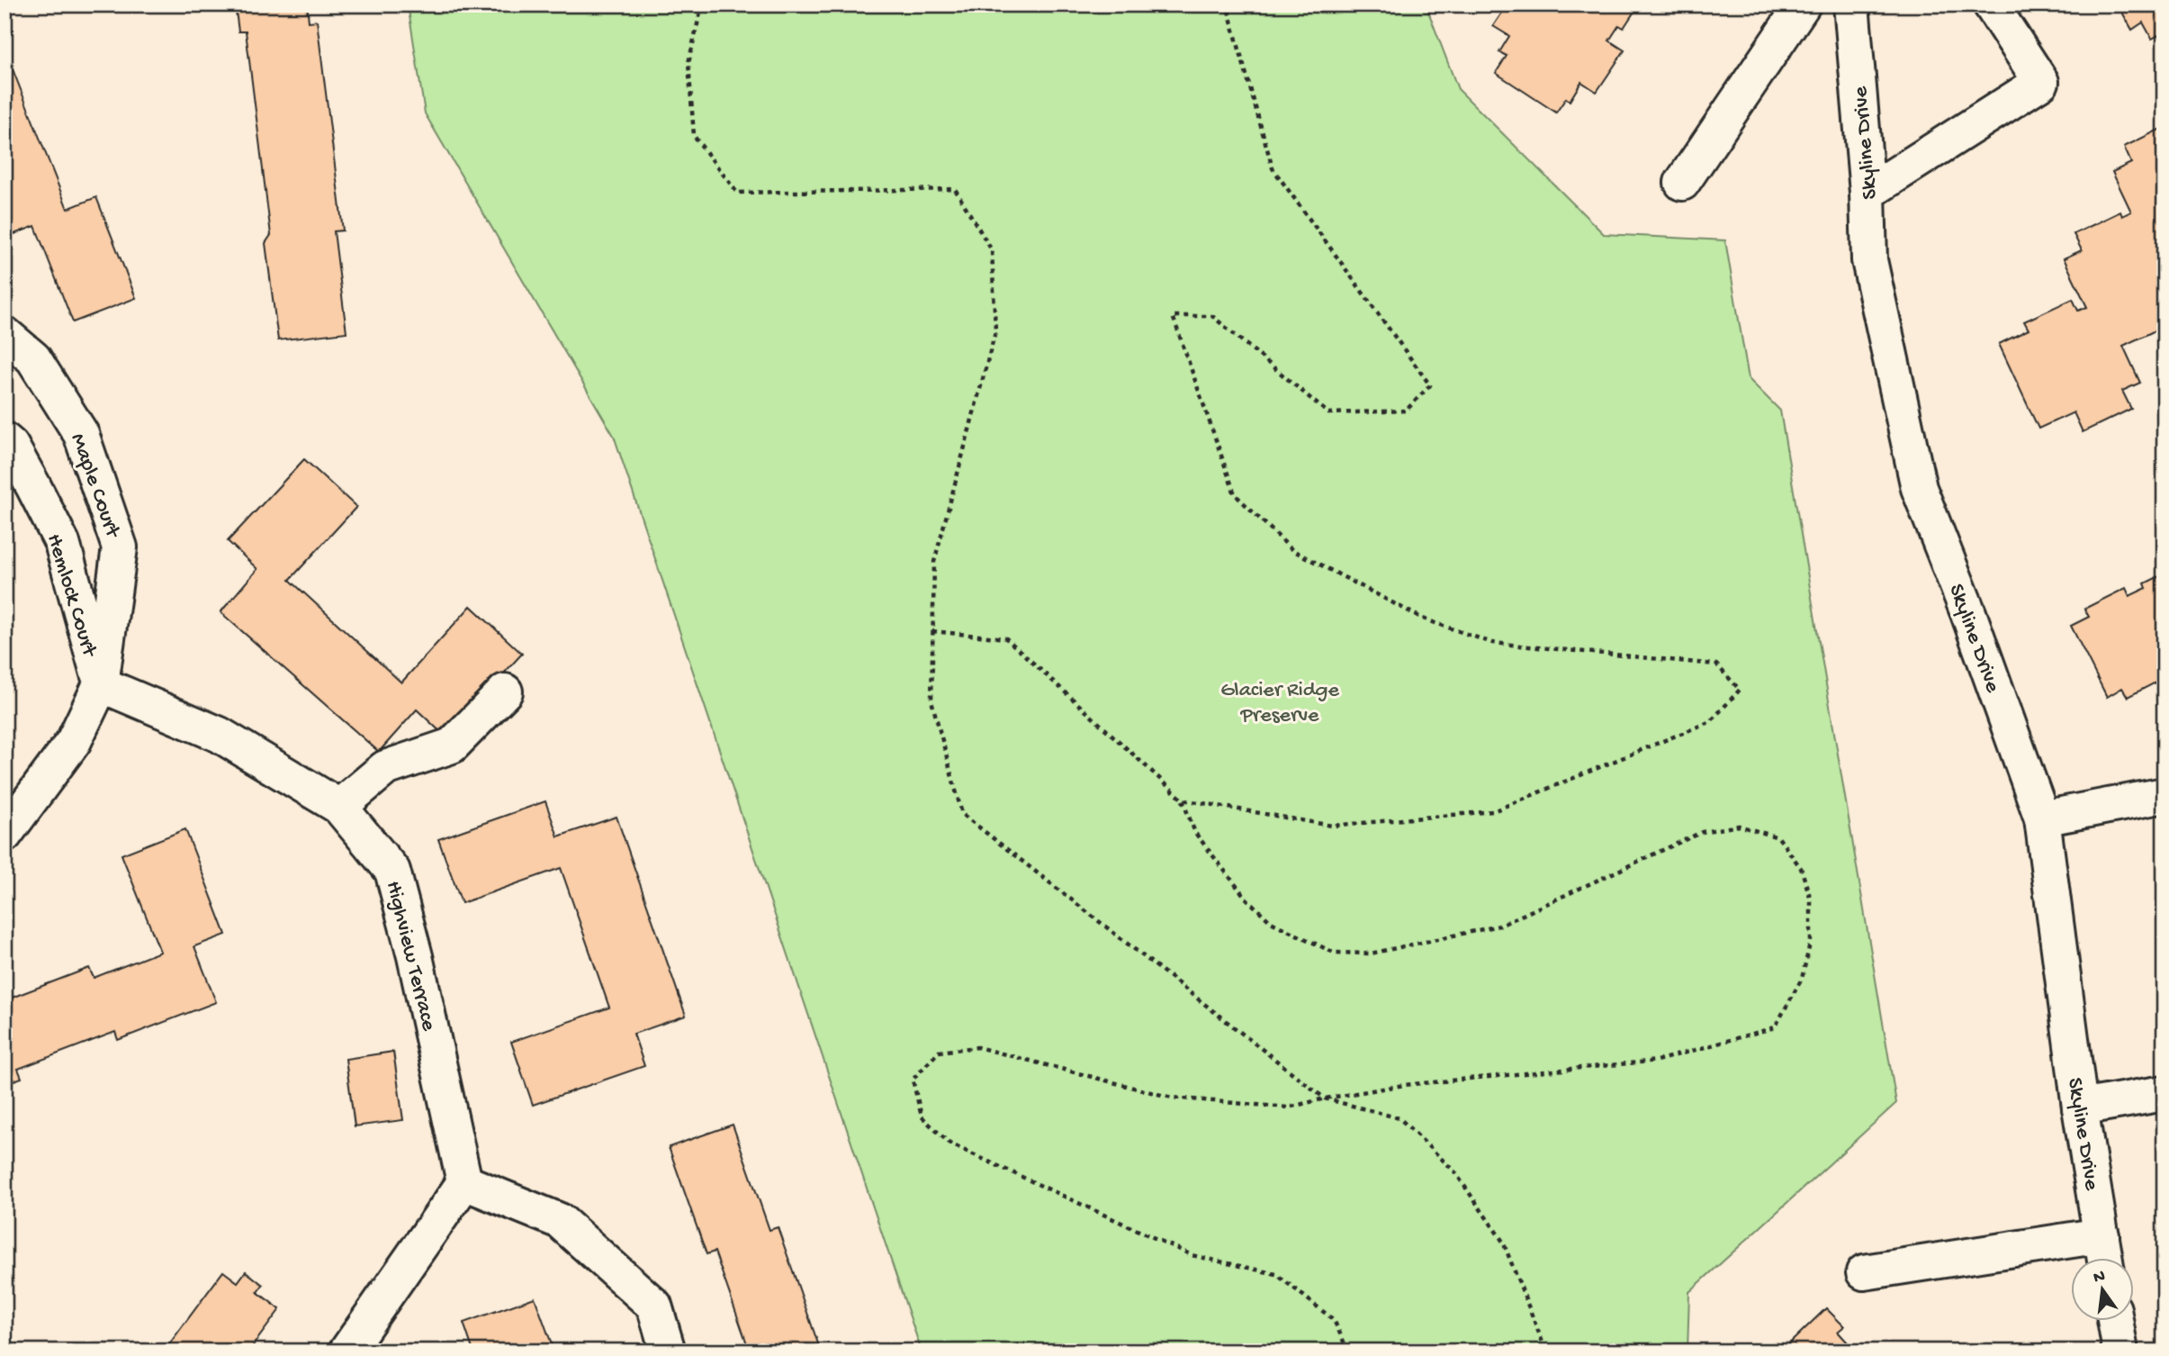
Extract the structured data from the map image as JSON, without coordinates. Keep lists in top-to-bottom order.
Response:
{
  "streets": {
    "street": [
      "Skyline Drive",
      "Maple Court",
      "Hemlock Court",
      "Highview Terrace"
    ]
  },
  "crossings": [
    ["Maple Court", "Hemlock Court"],
    ["Maple Court", "Highview Terrace"],
    ["Hemlock Court", "Highview Terrace"]
  ],
  "parks": ["Glacier Ridge Preserve"],
  "north": "top"
}
